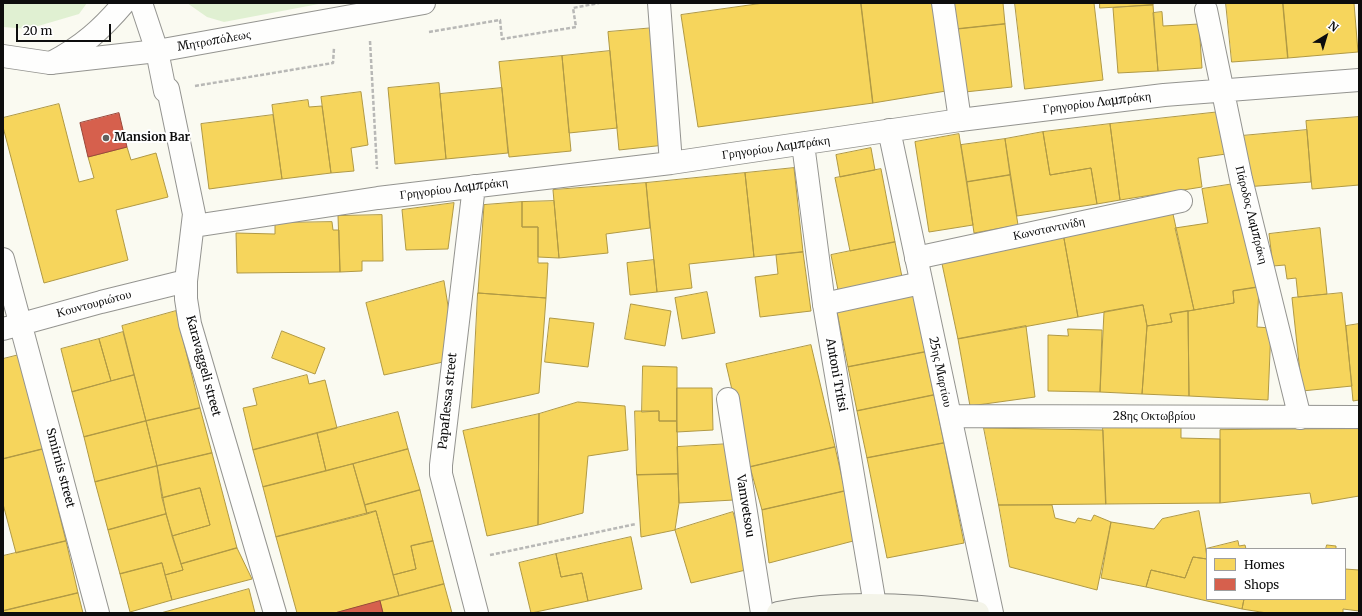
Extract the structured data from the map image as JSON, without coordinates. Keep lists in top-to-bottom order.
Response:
{
  "streets": {
    "street": [
      "Μητροπόλεως",
      "Γρηγορίου Λαμπράκη",
      "Πάροδος Λαμπράκη",
      "Κωνσταντινίδη",
      "Κουντουριώτου",
      "Karavaggeli street",
      "25ης Μαρτίου",
      "Antoni Tritsi",
      "Papaflessa street",
      "28ης Οκτωβρίου",
      "Smirnis street",
      "Vamvetsou"
    ]
  },
  "crossings": [
    ["Μητροπόλεως", "Karavaggeli street"],
    ["Γρηγορίου Λαμπράκη", "Πάροδος Λαμπράκη"],
    ["Γρηγορίου Λαμπράκη", "Karavaggeli street"],
    ["Γρηγορίου Λαμπράκη", "25ης Μαρτίου"],
    ["Γρηγορίου Λαμπράκη", "Antoni Tritsi"],
    ["Γρηγορίου Λαμπράκη", "Papaflessa street"],
    ["Πάροδος Λαμπράκη", "28ης Οκτωβρίου"],
    ["Κωνσταντινίδη", "25ης Μαρτίου"],
    ["Κουντουριώτου", "Karavaggeli street"],
    ["Κουντουριώτου", "Smirnis street"],
    ["25ης Μαρτίου", "28ης Οκτωβρίου"]
  ],
  "places": ["Mansion Bar"],
  "legend": ["Homes", "Shops"],
  "scale_bar": "20 m",
  "north": "top right"
}
